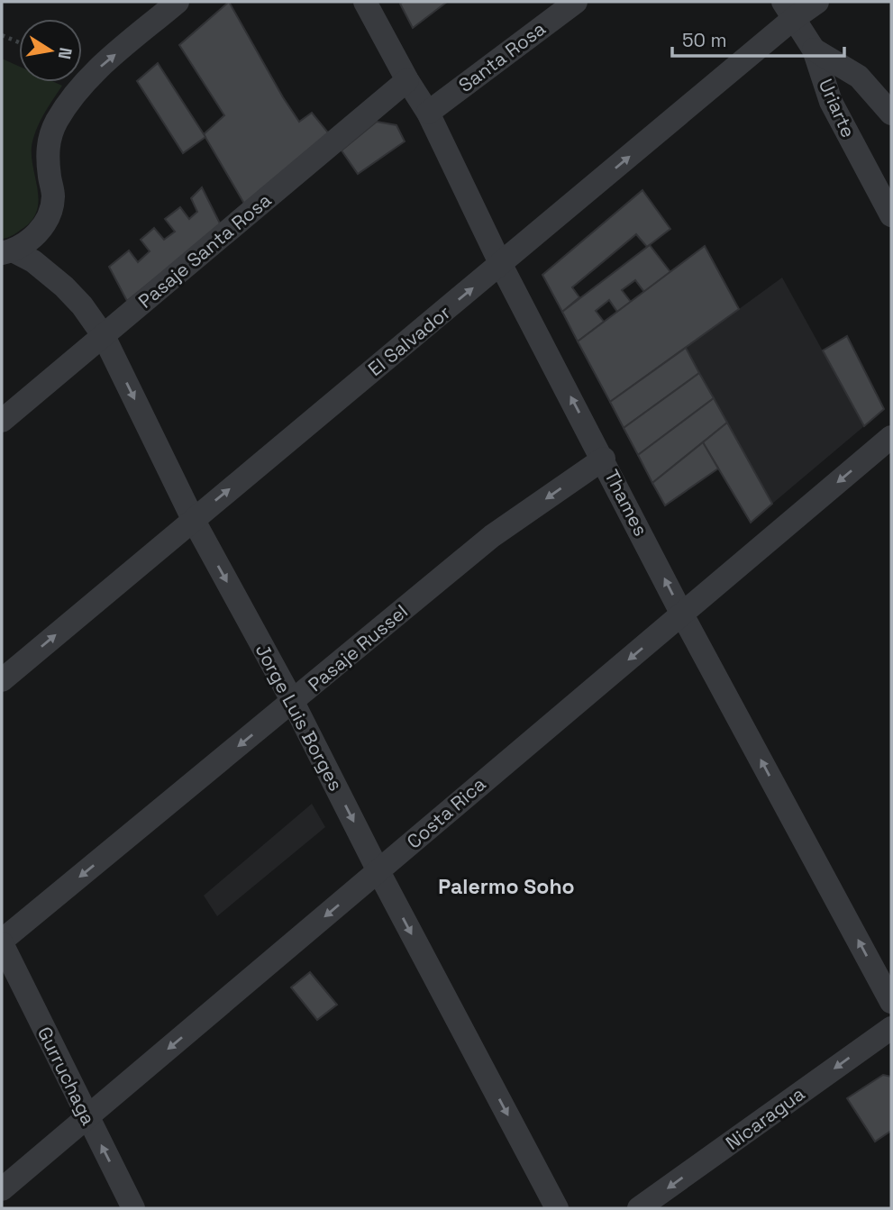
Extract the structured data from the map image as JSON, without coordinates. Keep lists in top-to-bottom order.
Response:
{
  "streets": {
    "street": [
      "Santa Rosa",
      "Uriarte",
      "Pasaje Santa Rosa",
      "El Salvador",
      "Thames",
      "Pasaje Russel",
      "Jorge Luis Borges",
      "Costa Rica",
      "Gurruchaga",
      "Nicaragua"
    ]
  },
  "crossings": [
    ["Santa Rosa", "Thames"],
    ["Uriarte", "El Salvador"],
    ["Pasaje Santa Rosa", "Thames"],
    ["Pasaje Santa Rosa", "Jorge Luis Borges"],
    ["El Salvador", "Thames"],
    ["El Salvador", "Jorge Luis Borges"],
    ["Thames", "Pasaje Russel"],
    ["Thames", "Costa Rica"],
    ["Pasaje Russel", "Jorge Luis Borges"],
    ["Pasaje Russel", "Gurruchaga"],
    ["Jorge Luis Borges", "Costa Rica"],
    ["Costa Rica", "Gurruchaga"]
  ],
  "one_way": [
    "El Salvador",
    "Thames",
    "Pasaje Russel",
    "Jorge Luis Borges",
    "Costa Rica",
    "Nicaragua"
  ],
  "districts": ["Palermo Soho"],
  "scale_bar": "50 m",
  "north": "right"
}
